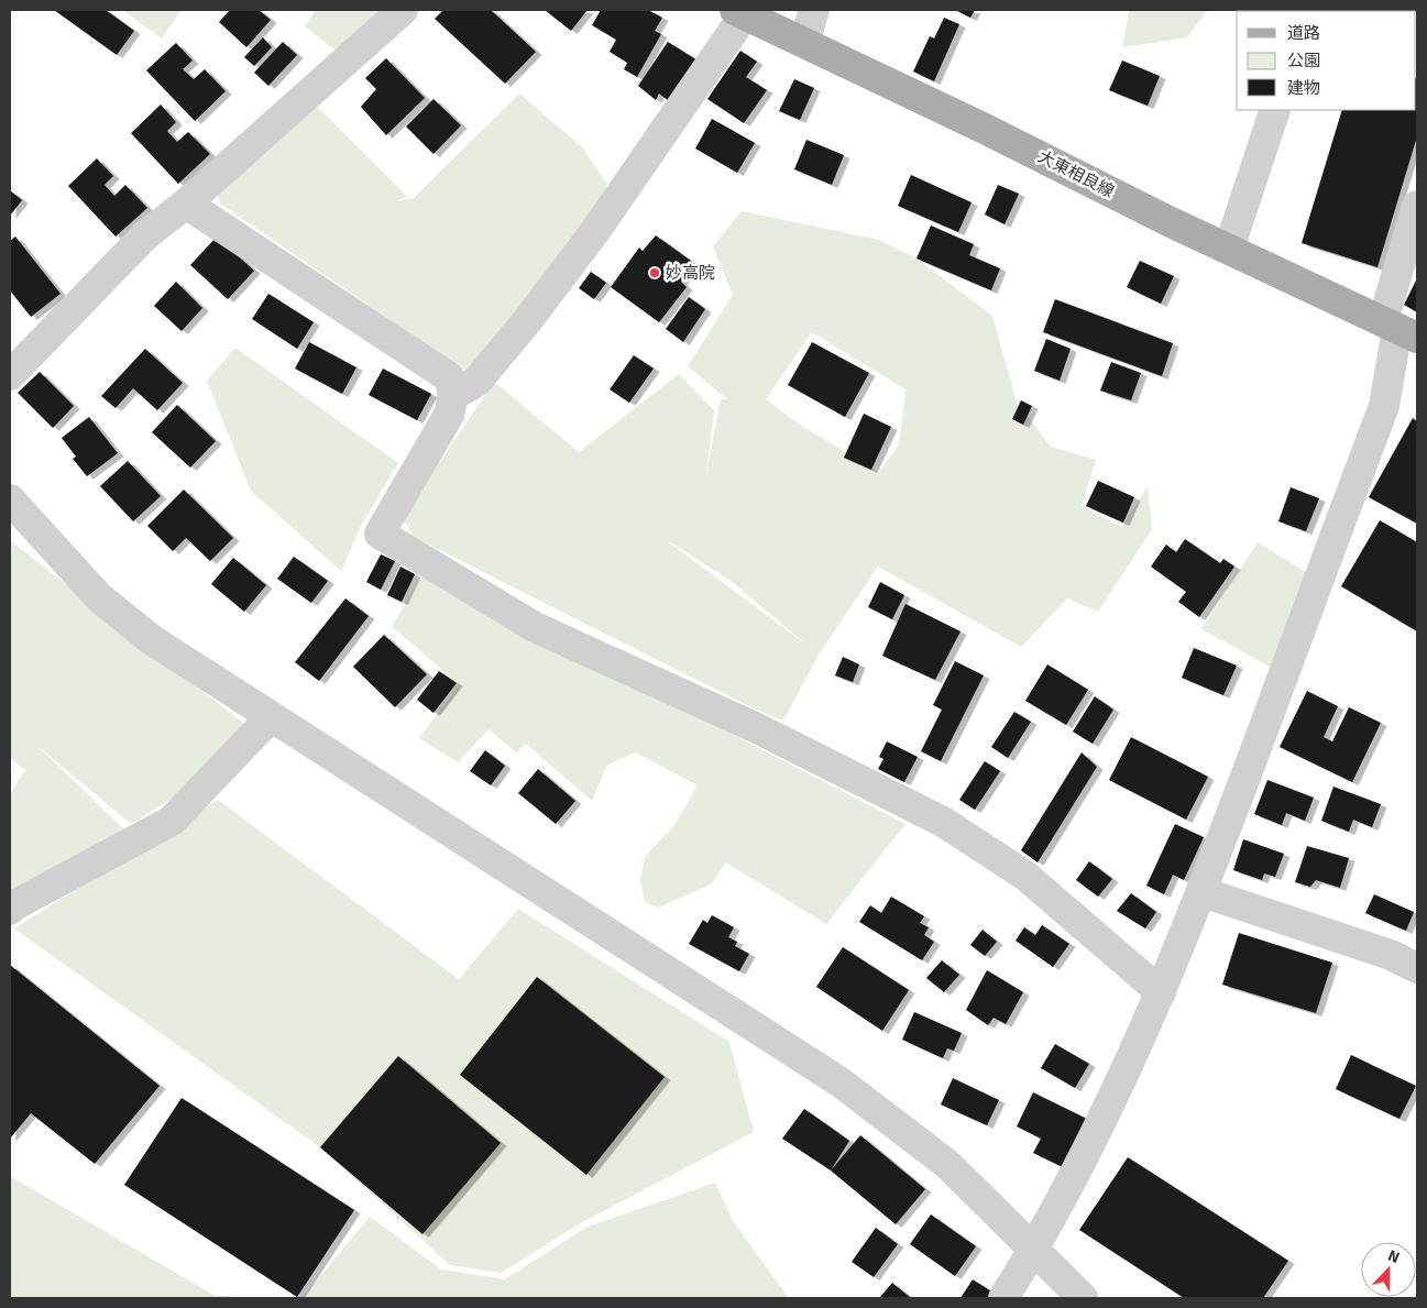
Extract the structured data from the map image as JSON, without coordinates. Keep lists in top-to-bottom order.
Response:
{
  "streets": {
    "main road": ["大東相良線"]
  },
  "places": ["妙高院"],
  "legend": ["道路", "公園", "建物"],
  "north": "top"
}
